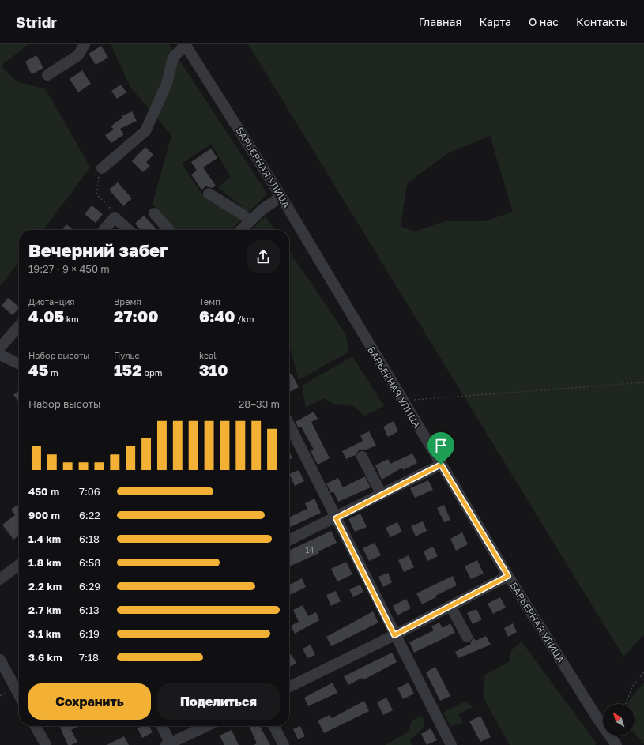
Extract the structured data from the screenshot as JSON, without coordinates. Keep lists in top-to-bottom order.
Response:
{
  "streets": {
    "street": ["БАРЬЕРНАЯ УЛИЦА"]
  },
  "house_numbers": ["14"],
  "north": "top left",
  "page": {
    "header": "Stridr",
    "nav": [
      "Главная",
      "Карта",
      "О нас",
      "Контакты"
    ],
    "heading": ["Вечерний забег", "19:27 · 9 × 450 m"],
    "stats": [
      ["Дистанция", "4.05 km"],
      ["Время", "27:00"],
      ["Темп", "6:40 /km"],
      ["Набор высоты", "45 m"],
      ["Пульс", "152 bpm"],
      ["kcal", "310"]
    ],
    "chart": ["Набор высоты", "28–33 m"],
    "list": [
      {
        "name": "450 m",
        "note": "7:06"
      },
      {
        "name": "900 m",
        "note": "6:22"
      },
      {
        "name": "1.4 km",
        "note": "6:18"
      },
      {
        "name": "1.8 km",
        "note": "6:58"
      },
      {
        "name": "2.2 km",
        "note": "6:29"
      },
      {
        "name": "2.7 km",
        "note": "6:13"
      },
      {
        "name": "3.1 km",
        "note": "6:19"
      },
      {
        "name": "3.6 km",
        "note": "7:18"
      }
    ],
    "buttons": ["Сохранить", "Поделиться"]
  }
}
